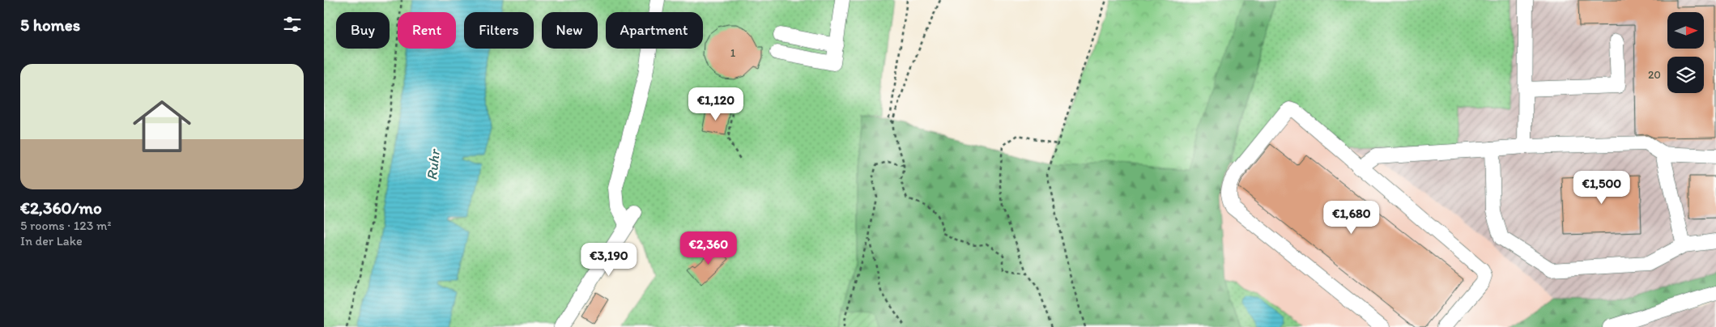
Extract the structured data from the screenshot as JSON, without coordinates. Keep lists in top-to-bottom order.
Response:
{
  "water": ["Ruhr"],
  "house_numbers": ["1", "20"],
  "north": "right",
  "page": {
    "heading": "5 homes",
    "chip": [
      "Buy",
      "Rent",
      "Filters",
      "New",
      "Apartment"
    ],
    "list": [
      {
        "name": "€2,360/mo",
        "note": "5 rooms · 123 m² · In der Lake"
      }
    ],
    "price": [
      "€1,120",
      "€1,500",
      "€1,680",
      "€2,360",
      "€3,190"
    ]
  }
}
